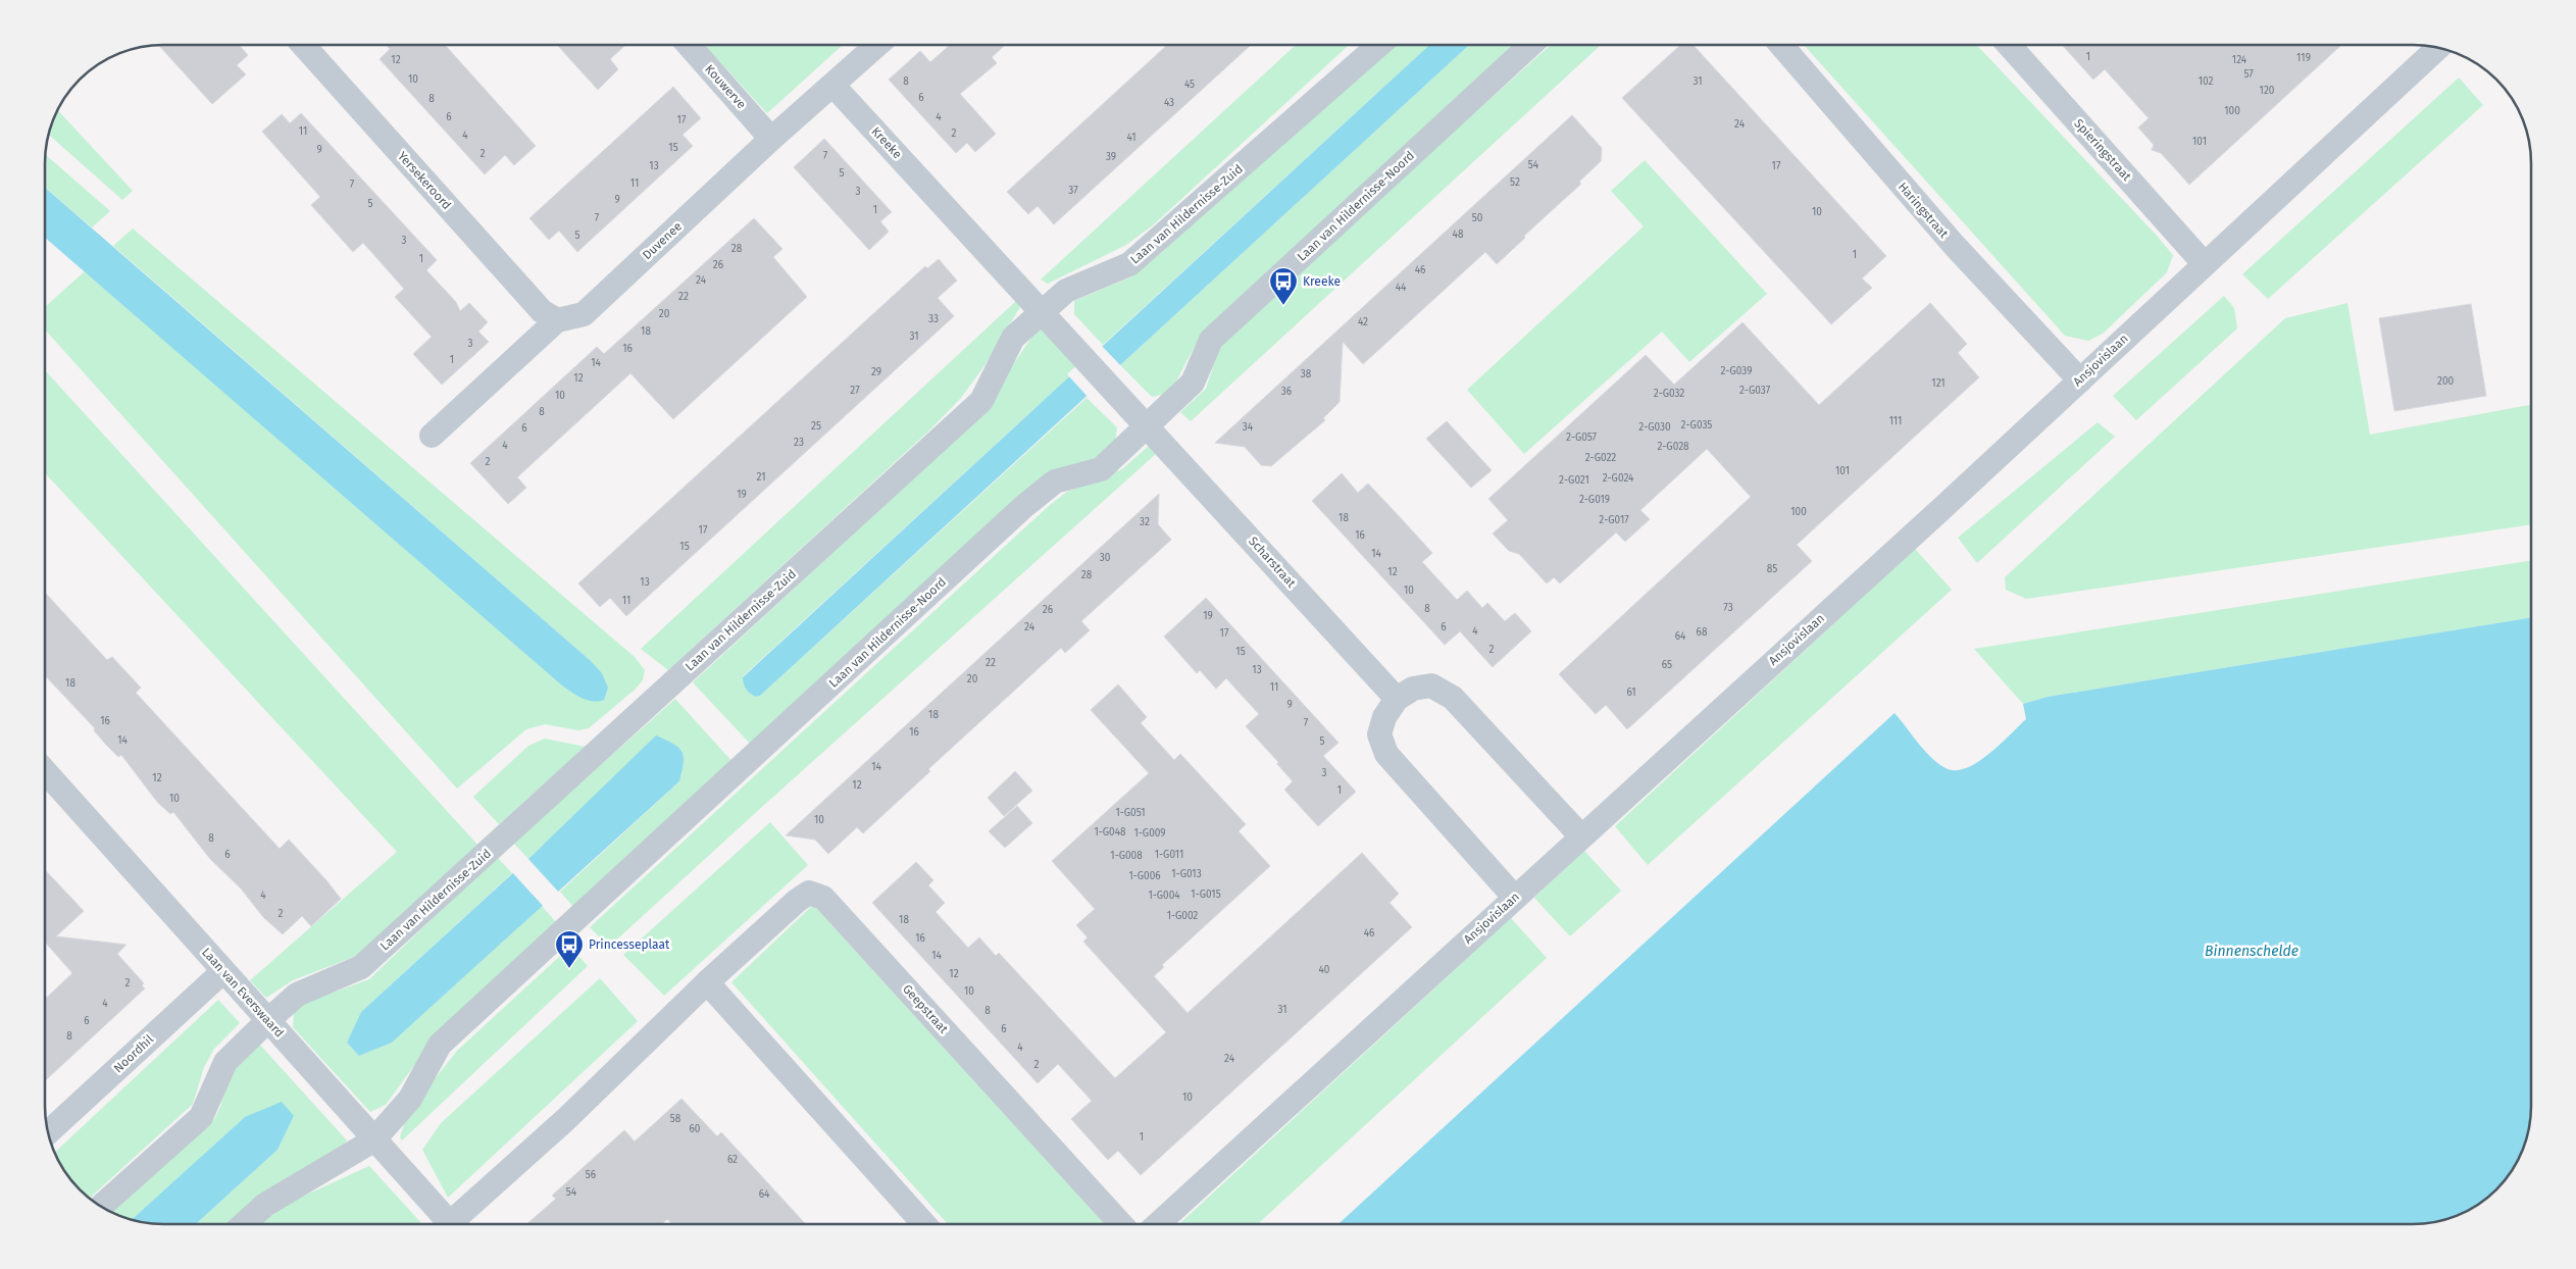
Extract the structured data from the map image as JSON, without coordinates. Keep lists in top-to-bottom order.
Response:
{
  "streets": {
    "street": [
      "Kouwerve",
      "Kreeke",
      "Spieringstraat",
      "Yersekeroord",
      "Laan van Hildernisse-Noord",
      "Haringstraat",
      "Laan van Hildernisse-Zuid",
      "Duvenee",
      "Ansjovislaan",
      "Scharstraat",
      "Laan van Everswaard",
      "Geepstraat",
      "Noordhil"
    ]
  },
  "crossings": [
    ["Kouwerve", "Duvenee"],
    ["Kreeke", "Laan van Hildernisse-Noord"],
    ["Kreeke", "Laan van Hildernisse-Zuid"],
    ["Kreeke", "Duvenee"],
    ["Kreeke", "Scharstraat"],
    ["Spieringstraat", "Ansjovislaan"],
    ["Yersekeroord", "Duvenee"],
    ["Laan van Hildernisse-Noord", "Scharstraat"],
    ["Laan van Hildernisse-Noord", "Laan van Everswaard"],
    ["Haringstraat", "Ansjovislaan"],
    ["Laan van Hildernisse-Zuid", "Laan van Everswaard"],
    ["Laan van Everswaard", "Noordhil"]
  ],
  "water": ["Binnenschelde"],
  "places": {
    "bus stop": ["Kreeke", "Princesseplaat"]
  },
  "house_numbers": [
    "1",
    "119",
    "12",
    "124",
    "57",
    "10",
    "8",
    "31",
    "102",
    "45",
    "120",
    "6",
    "8",
    "43",
    "100",
    "6",
    "4",
    "17",
    "24",
    "11",
    "2",
    "4",
    "41",
    "101",
    "15",
    "9",
    "2",
    "7",
    "39",
    "54",
    "13",
    "17",
    "5",
    "52",
    "11",
    "7",
    "37",
    "3",
    "9",
    "5",
    "1",
    "10",
    "7",
    "50",
    "48",
    "5",
    "3",
    "28",
    "1",
    "1",
    "26",
    "46",
    "24",
    "44",
    "22",
    "20",
    "33",
    "42",
    "18",
    "31",
    "3",
    "16",
    "1",
    "14",
    "2-G039",
    "29",
    "38",
    "12",
    "200",
    "121",
    "27",
    "2-G037",
    "36",
    "2-G032",
    "10",
    "8",
    "111",
    "2-G035",
    "25",
    "34",
    "2-G030",
    "6",
    "2-G057",
    "23",
    "4",
    "2-G028",
    "2-G022",
    "2",
    "101",
    "21",
    "2-G024",
    "2-G021",
    "19",
    "2-G019",
    "100",
    "18",
    "2-G017",
    "32",
    "17",
    "16",
    "15",
    "14",
    "30",
    "85",
    "12",
    "28",
    "13",
    "10",
    "11",
    "73",
    "8",
    "26",
    "19",
    "24",
    "6",
    "4",
    "68",
    "17",
    "64",
    "2",
    "15",
    "22",
    "65",
    "13",
    "20",
    "18",
    "11",
    "61",
    "9",
    "18",
    "16",
    "7",
    "16",
    "14",
    "5",
    "14",
    "3",
    "12",
    "12",
    "1",
    "10",
    "1-G051",
    "10",
    "1-G048",
    "1-G009",
    "8",
    "6",
    "1-G011",
    "1-G008",
    "1-G013",
    "1-G006",
    "1-G015",
    "4",
    "1-G004",
    "2",
    "1-G002",
    "18",
    "46",
    "16",
    "14",
    "40",
    "12",
    "2",
    "10",
    "4",
    "31",
    "8",
    "6",
    "6",
    "8",
    "4",
    "24",
    "2",
    "10",
    "58",
    "60",
    "1",
    "62",
    "56",
    "54",
    "64"
  ]
}
